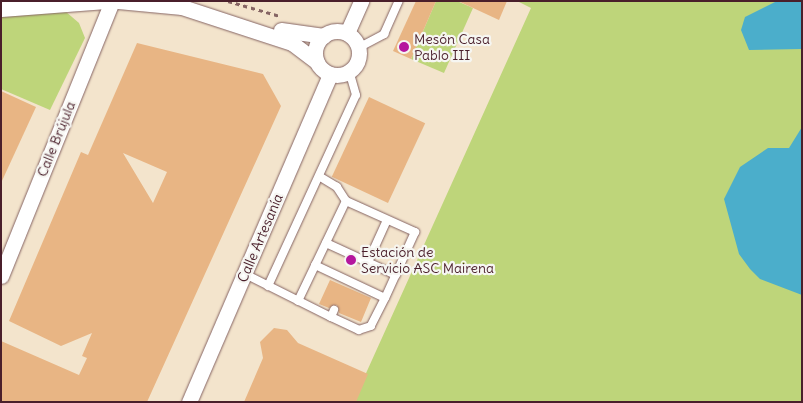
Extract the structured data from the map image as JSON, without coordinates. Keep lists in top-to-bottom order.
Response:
{
  "streets": {
    "street": ["Calle Brújula", "Calle Artesanía"]
  },
  "places": ["Mesón Casa Pablo III", "Estación de Servicio ASC Mairena"]
}
